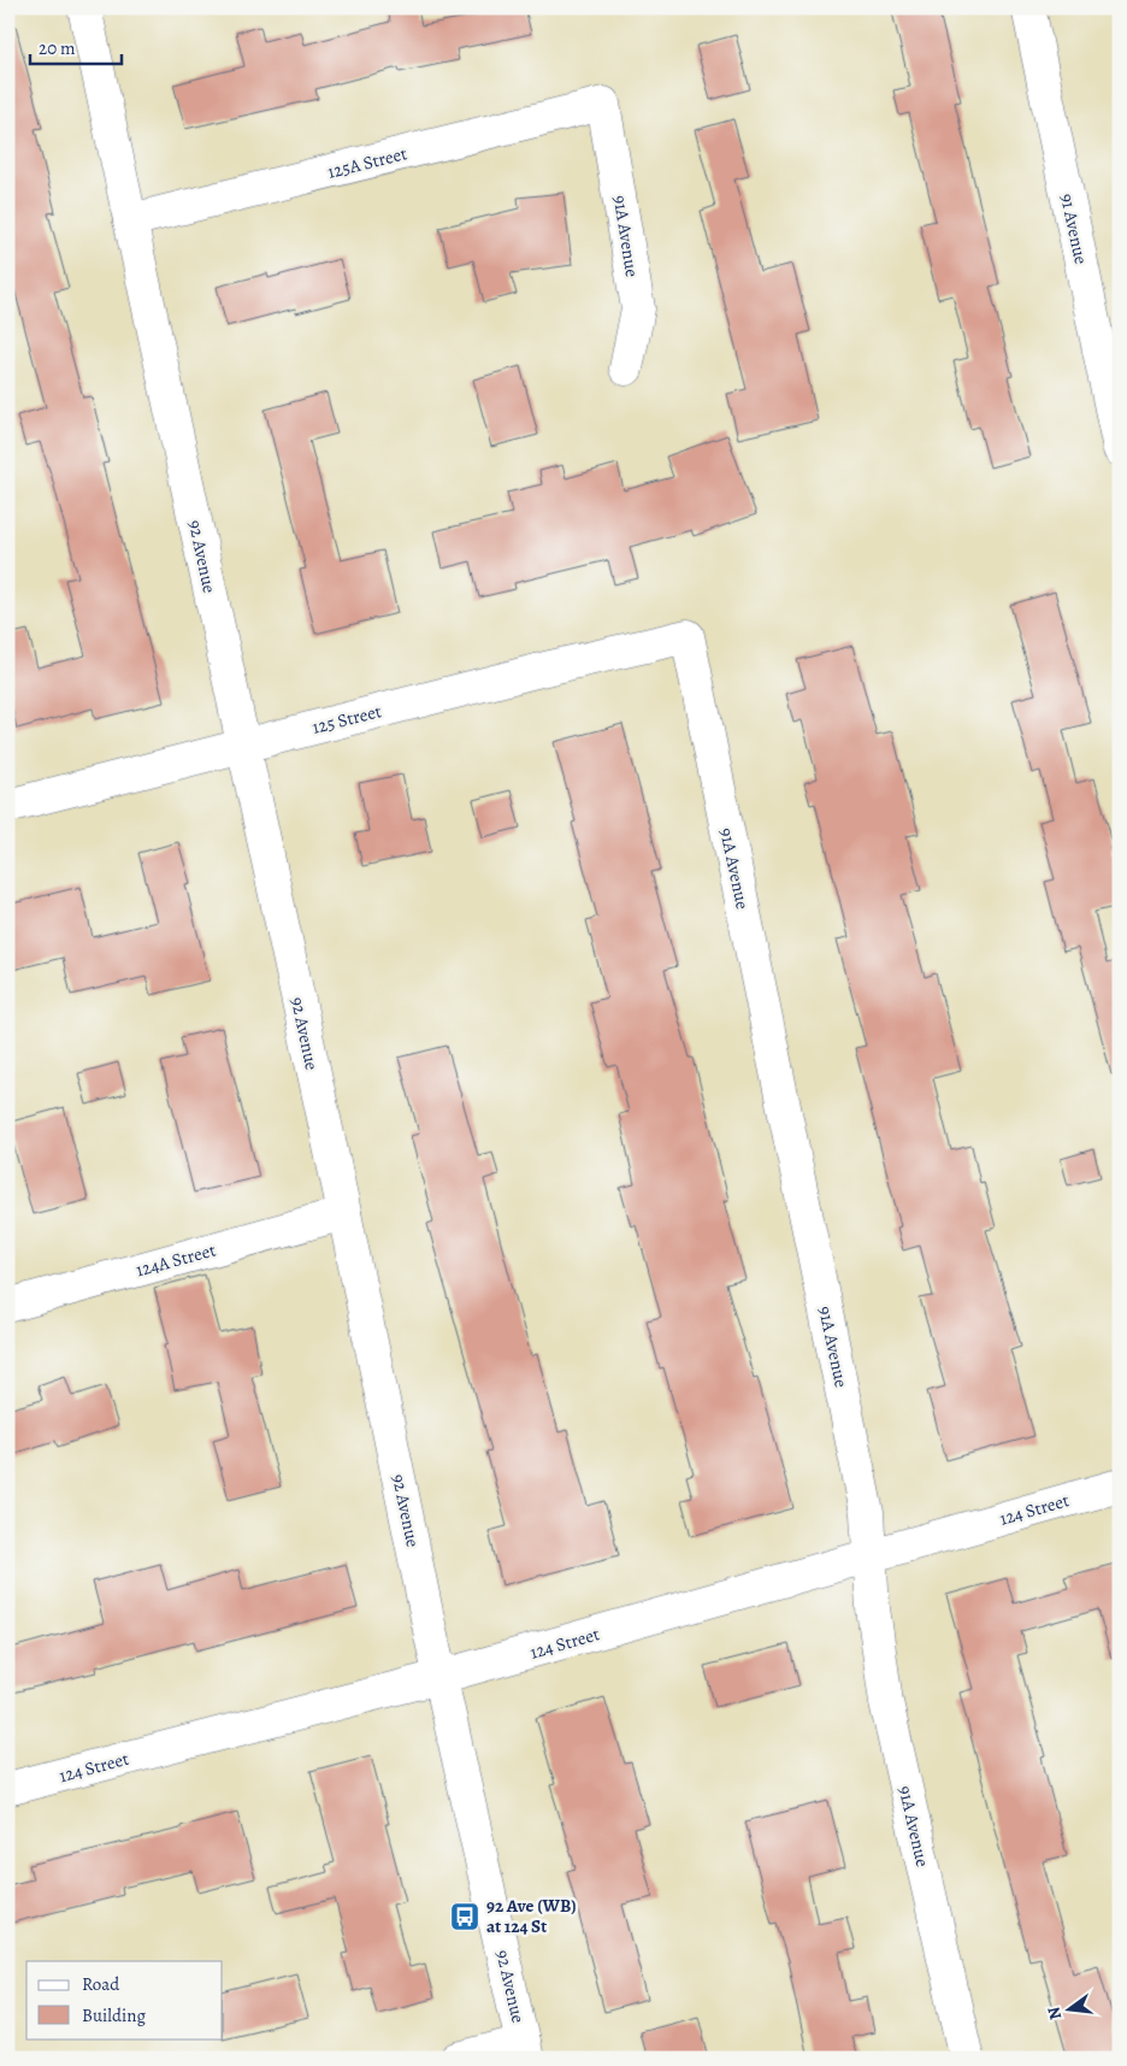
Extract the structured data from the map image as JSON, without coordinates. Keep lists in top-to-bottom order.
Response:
{
  "streets": {
    "street": [
      "125A Street",
      "91 Avenue",
      "91A Avenue",
      "92 Avenue",
      "125 Street",
      "124A Street",
      "124 Street"
    ]
  },
  "crossings": [
    ["125A Street", "91A Avenue"],
    ["125A Street", "92 Avenue"],
    ["91A Avenue", "125 Street"],
    ["91A Avenue", "124 Street"],
    ["92 Avenue", "125 Street"],
    ["92 Avenue", "124A Street"],
    ["92 Avenue", "124 Street"]
  ],
  "places": {
    "bus stop": ["92 Ave (WB) at 124 St"]
  },
  "legend": ["Road", "Building"],
  "scale_bar": "20 m",
  "north": "left"
}
